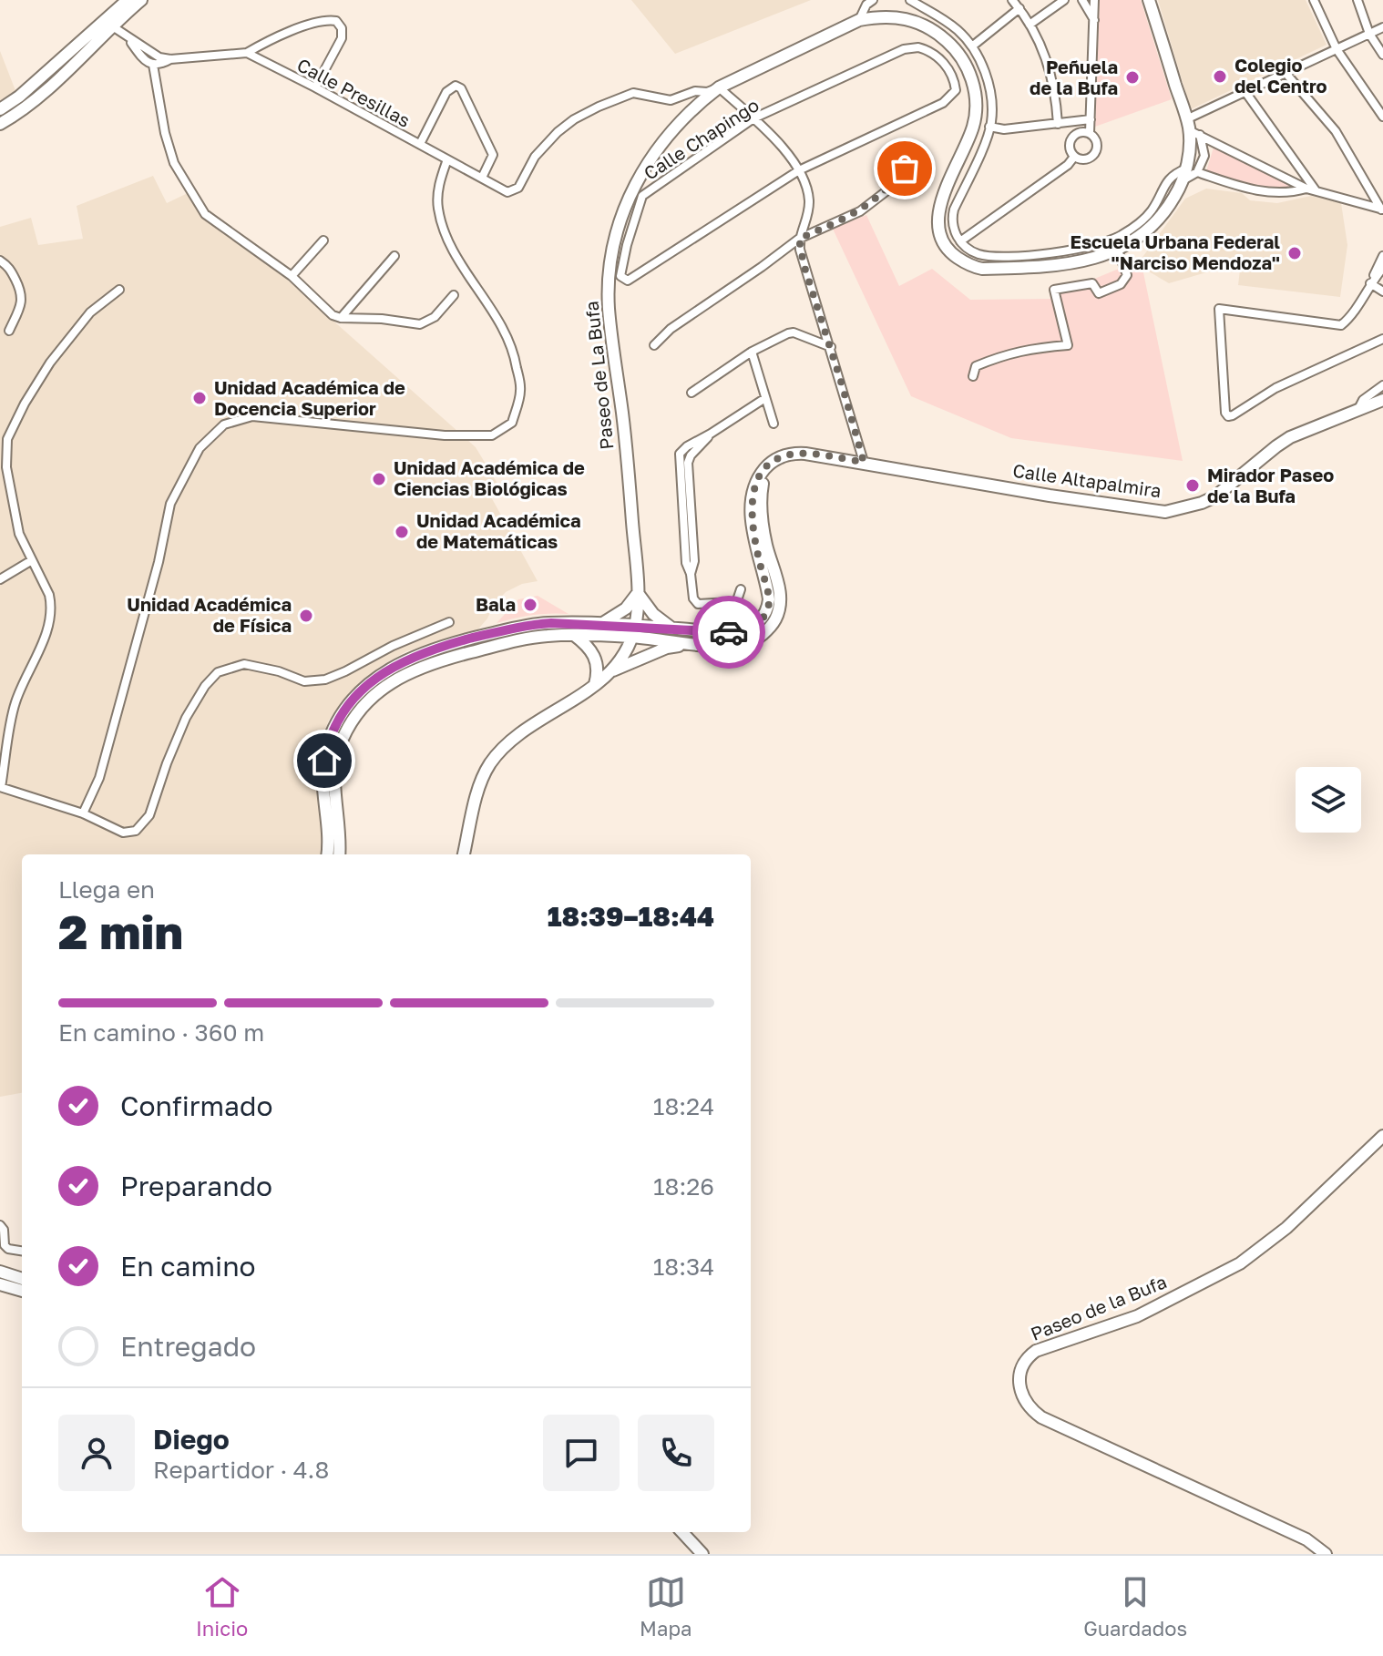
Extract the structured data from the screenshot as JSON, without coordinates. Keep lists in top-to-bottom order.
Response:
{
  "streets": {
    "street": [
      "Calle Presillas",
      "Calle Chapingo",
      "Paseo de La Bufa",
      "Calle Altapalmira",
      "Paseo de la Bufa"
    ]
  },
  "crossings": [
    ["Calle Presillas", "Paseo de La Bufa"]
  ],
  "places": [
    "Colegio del Centro",
    "Peñuela de la Bufa",
    "Escuela Urbana Federal \"Narciso Mendoza\"",
    "Unidad Académica de Docencia Superior",
    "Unidad Académica de Ciencias Biológicas",
    "Mirador Paseo de la Bufa",
    "Unidad Académica de Matemáticas",
    "Bala",
    "Unidad Académica de Física"
  ],
  "page": {
    "heading": ["2 min", "Llega en", "18:39–18:44"],
    "panel": ["Diego", "Repartidor · 4.8"],
    "bar": "En camino · 360 m",
    "list": [
      ["Confirmado", "18:24"],
      ["Preparando", "18:26"],
      ["En camino", "18:34"],
      "Entregado"
    ],
    "tabs": ["Inicio", "Mapa", "Guardados"]
  }
}
